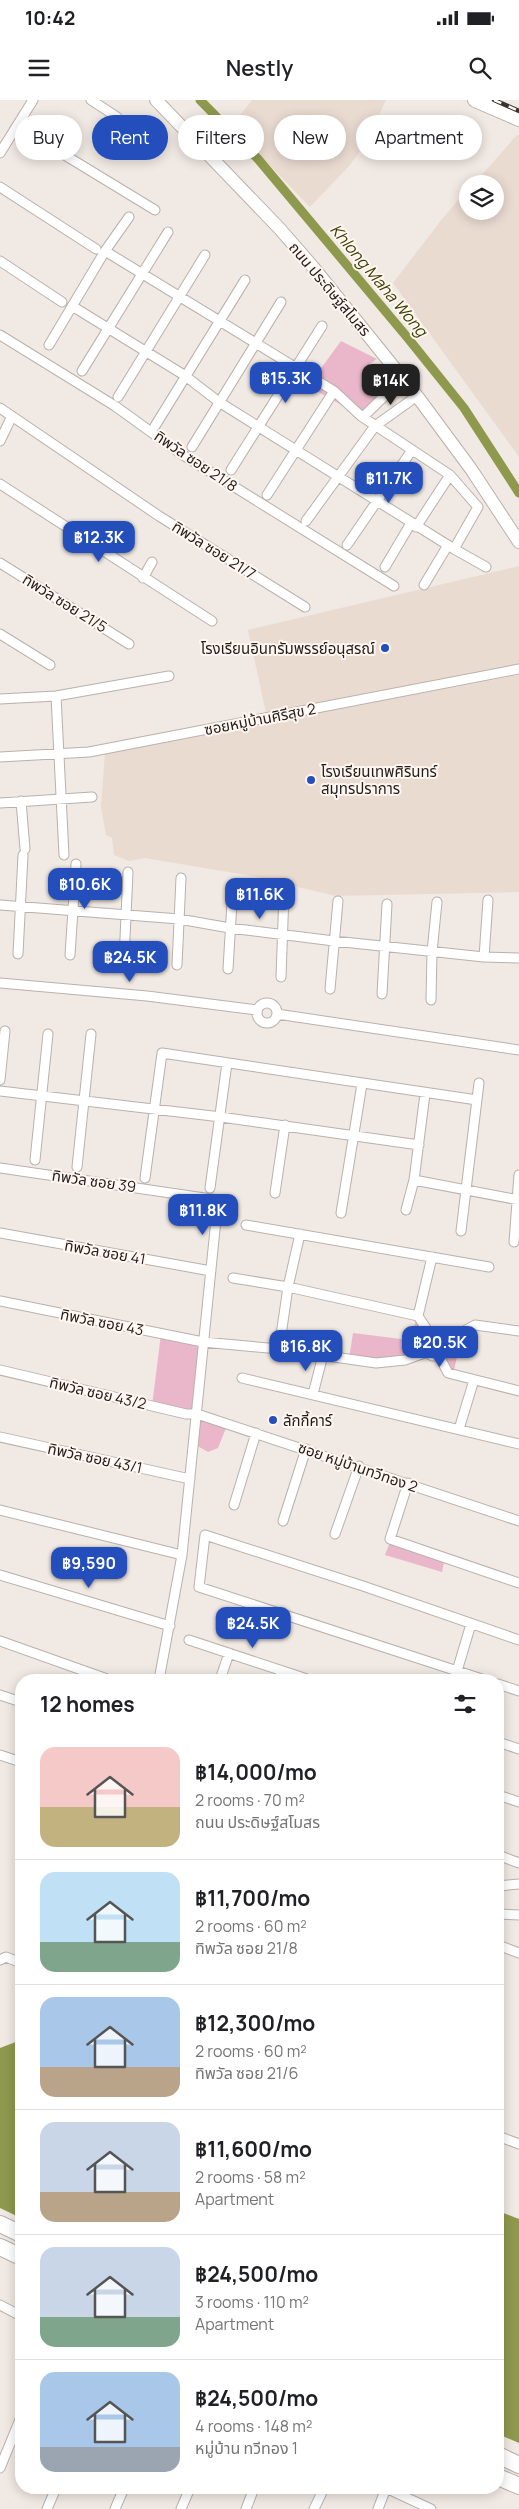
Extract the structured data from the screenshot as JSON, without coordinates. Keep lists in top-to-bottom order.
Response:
{
  "streets": {
    "street": [
      "ถนน ประดิษฐ์สโมสร",
      "ทิพวัล ซอย 21/8",
      "ทิพวัล ซอย 21/7",
      "ทิพวัล ซอย 21/5",
      "ซอยหมู่บ้านศิรีสุข 2",
      "ทิพวัล ซอย 39",
      "ทิพวัล ซอย 41",
      "ทิพวัล ซอย 43",
      "ทิพวัล ซอย 43/2",
      "ทิพวัล ซอย 43/1",
      "ซอย หมู่บ้านทวีทอง 2"
    ]
  },
  "crossings": [
    ["ทิพวัล ซอย 39", "ทิพวัล ซอย 41"],
    ["ทิพวัล ซอย 43/2", "ซอย หมู่บ้านทวีทอง 2"]
  ],
  "water": ["Khlong Maha Wong"],
  "places": ["โรงเรียนอินทรัมพรรย์อนุสรณ์", "โรงเรียนเทพศิรินทร์ สมุทรปราการ", "ลักกี้คาร์"],
  "page": {
    "status": "10:42",
    "header": "Nestly",
    "chip": [
      "Buy",
      "Rent",
      "Filters",
      "New",
      "Apartment"
    ],
    "price": [
      "฿15.3K",
      "฿14K",
      "฿11.7K",
      "฿12.3K",
      "฿10.6K",
      "฿11.6K",
      "฿24.5K",
      "฿11.8K",
      "฿20.5K",
      "฿16.8K",
      "฿9,590",
      "฿24.5K"
    ],
    "heading": "12 homes",
    "list": [
      {
        "name": "฿14,000/mo",
        "note": "2 rooms · 70 m² · ถนน ประดิษฐ์สโมสร"
      },
      {
        "name": "฿11,700/mo",
        "note": "2 rooms · 60 m² · ทิพวัล ซอย 21/8"
      },
      {
        "name": "฿12,300/mo",
        "note": "2 rooms · 60 m² · ทิพวัล ซอย 21/6"
      },
      {
        "name": "฿11,600/mo",
        "note": "2 rooms · 58 m² · Apartment"
      },
      {
        "name": "฿24,500/mo",
        "note": "3 rooms · 110 m² · Apartment"
      },
      {
        "name": "฿24,500/mo",
        "note": "4 rooms · 148 m² · หมู่บ้าน ทวีทอง 1"
      }
    ]
  }
}
